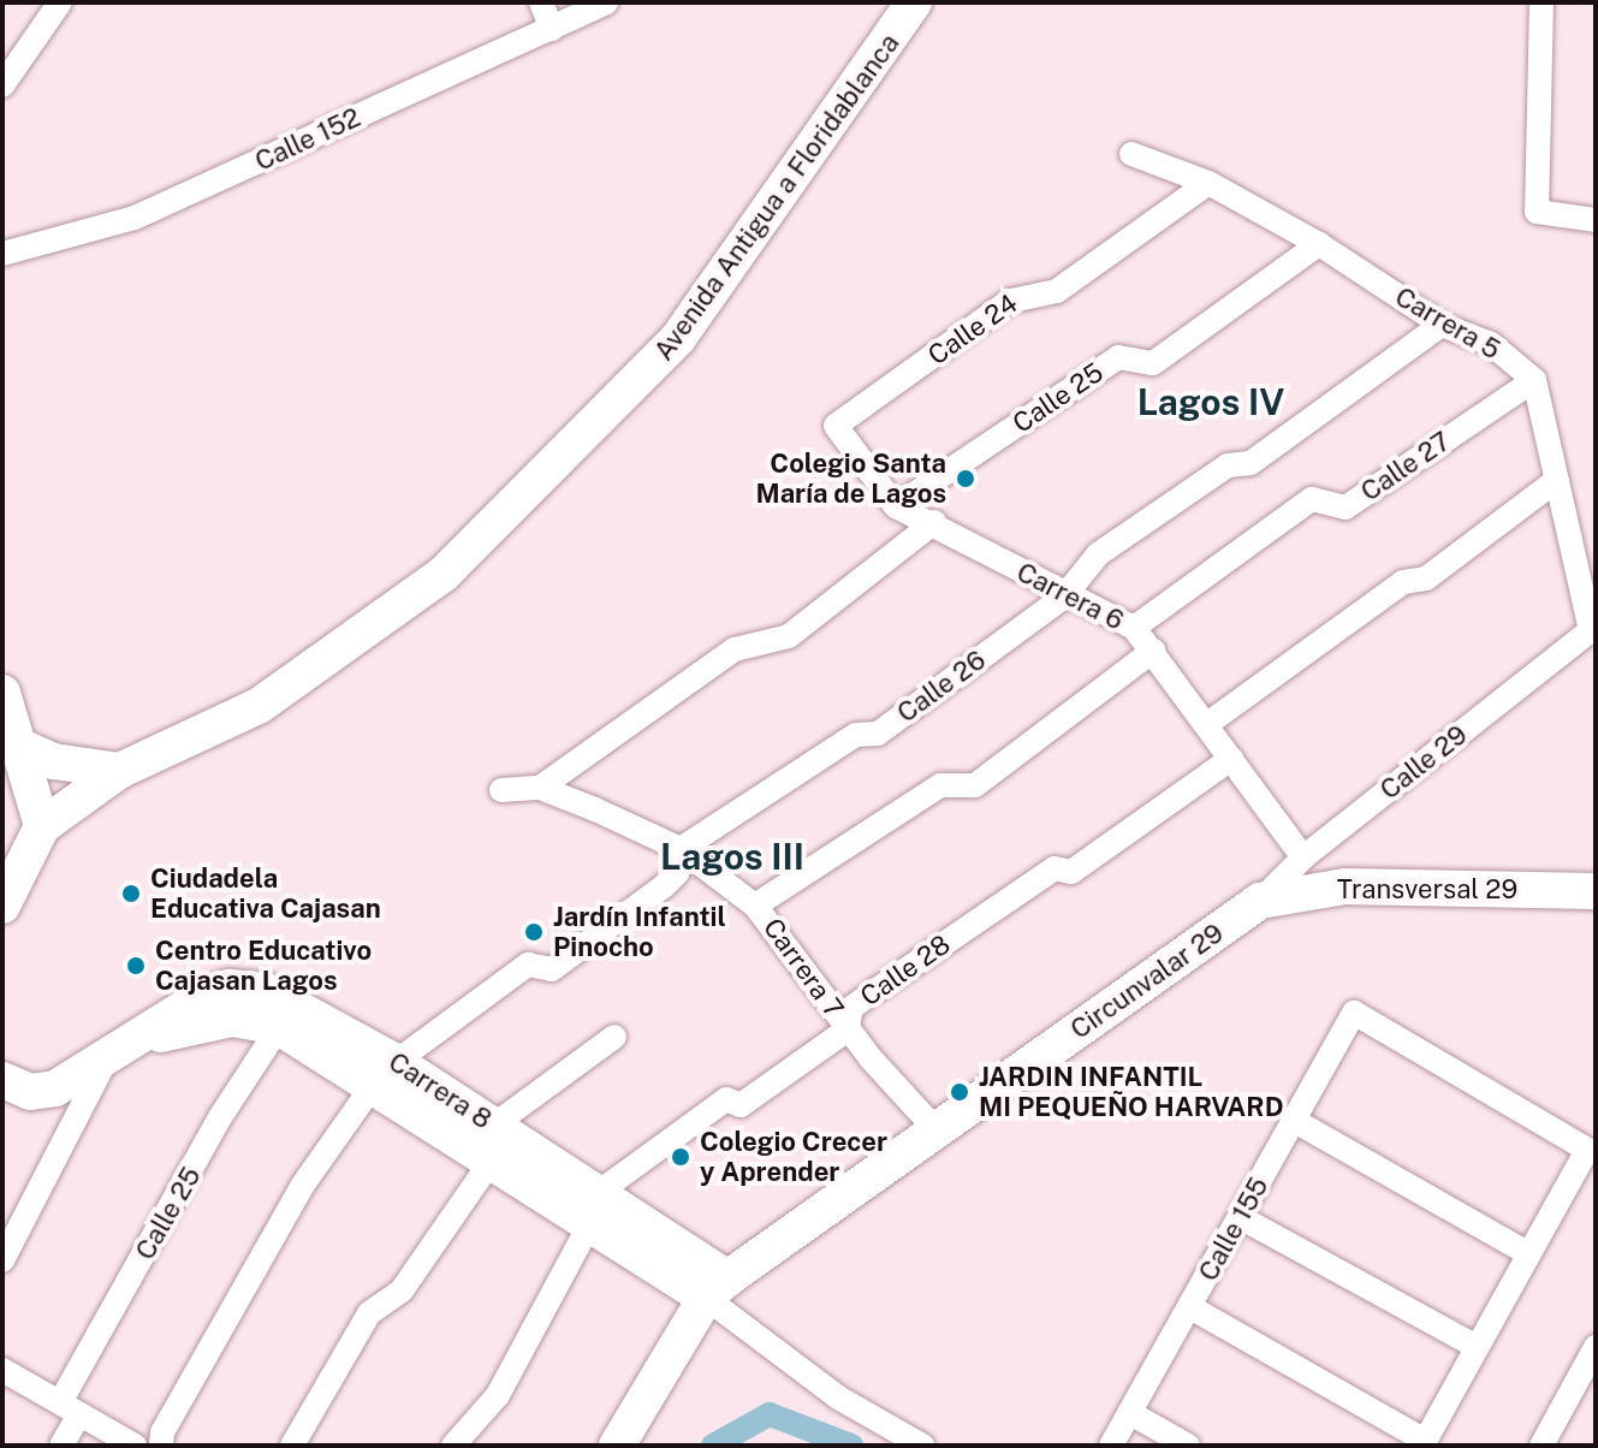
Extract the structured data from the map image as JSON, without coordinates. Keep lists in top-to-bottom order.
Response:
{
  "streets": {
    "street": [
      "Calle 152",
      "Avenida Antigua a Floridablanca",
      "Carrera 5",
      "Calle 24",
      "Calle 25",
      "Calle 27",
      "Carrera 6",
      "Calle 26",
      "Calle 29",
      "Transversal 29",
      "Carrera 7",
      "Calle 28",
      "Circunvalar 29",
      "Carrera 8",
      "Calle 155"
    ]
  },
  "crossings": [
    ["Carrera 5", "Calle 24"],
    ["Carrera 5", "Calle 25"],
    ["Carrera 5", "Calle 27"],
    ["Carrera 5", "Calle 26"],
    ["Calle 24", "Calle 25"],
    ["Calle 24", "Carrera 6"],
    ["Calle 25", "Carrera 6"],
    ["Calle 25", "Carrera 8"],
    ["Calle 27", "Carrera 6"],
    ["Carrera 6", "Calle 26"],
    ["Carrera 6", "Calle 29"],
    ["Carrera 6", "Calle 28"],
    ["Calle 26", "Carrera 7"],
    ["Calle 26", "Carrera 8"],
    ["Calle 29", "Transversal 29"],
    ["Calle 29", "Circunvalar 29"],
    ["Transversal 29", "Circunvalar 29"],
    ["Carrera 7", "Calle 28"],
    ["Carrera 7", "Circunvalar 29"],
    ["Calle 28", "Carrera 8"],
    ["Circunvalar 29", "Carrera 8"]
  ],
  "districts": ["Lagos IV", "Lagos III"],
  "places": [
    "Colegio Santa María de Lagos",
    "Ciudadela Educativa Cajasan",
    "Jardín Infantil Pinocho",
    "Centro Educativo Cajasan Lagos",
    "JARDIN INFANTIL MI PEQUEÑO HARVARD",
    "Colegio Crecer y Aprender"
  ]
}
